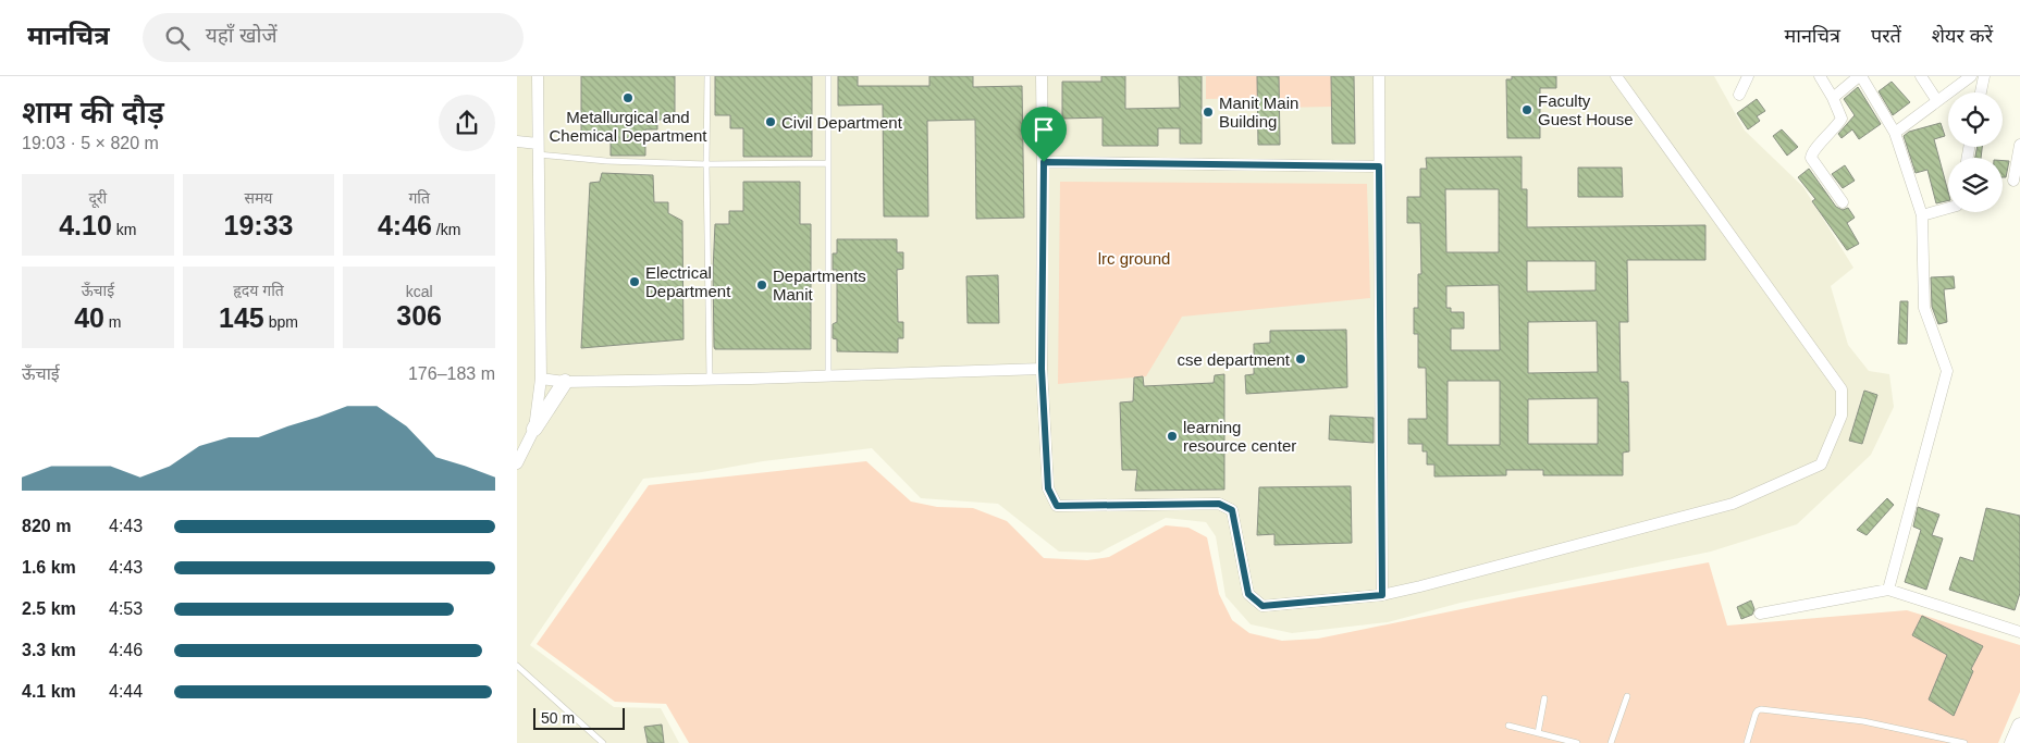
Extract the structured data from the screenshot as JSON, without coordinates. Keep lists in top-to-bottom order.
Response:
{
  "parks": ["lrc ground"],
  "places": [
    "Metallurgical and Chemical Department",
    "Faculty Guest House",
    "Manit Main Building",
    "Civil Department",
    "Electrical Department",
    "Departments Manit",
    "cse department",
    "learning resource center"
  ],
  "scale_bar": "50 m",
  "page": {
    "header": "मानचित्र",
    "search": "यहाँ खोजें",
    "nav": ["मानचित्र", "परतें", "शेयर करें"],
    "heading": ["शाम की दौड़", "19:03 · 5 × 820 m"],
    "stats": [
      ["दूरी", "4.10 km"],
      ["समय", "19:33"],
      ["गति", "4:46 /km"],
      ["ऊँचाई", "40 m"],
      ["हृदय गति", "145 bpm"],
      ["kcal", "306"]
    ],
    "chart": ["ऊँचाई", "176–183 m"],
    "list": [
      {
        "name": "820 m",
        "note": "4:43"
      },
      {
        "name": "1.6 km",
        "note": "4:43"
      },
      {
        "name": "2.5 km",
        "note": "4:53"
      },
      {
        "name": "3.3 km",
        "note": "4:46"
      },
      {
        "name": "4.1 km",
        "note": "4:44"
      }
    ],
    "scale": "50 m"
  }
}
